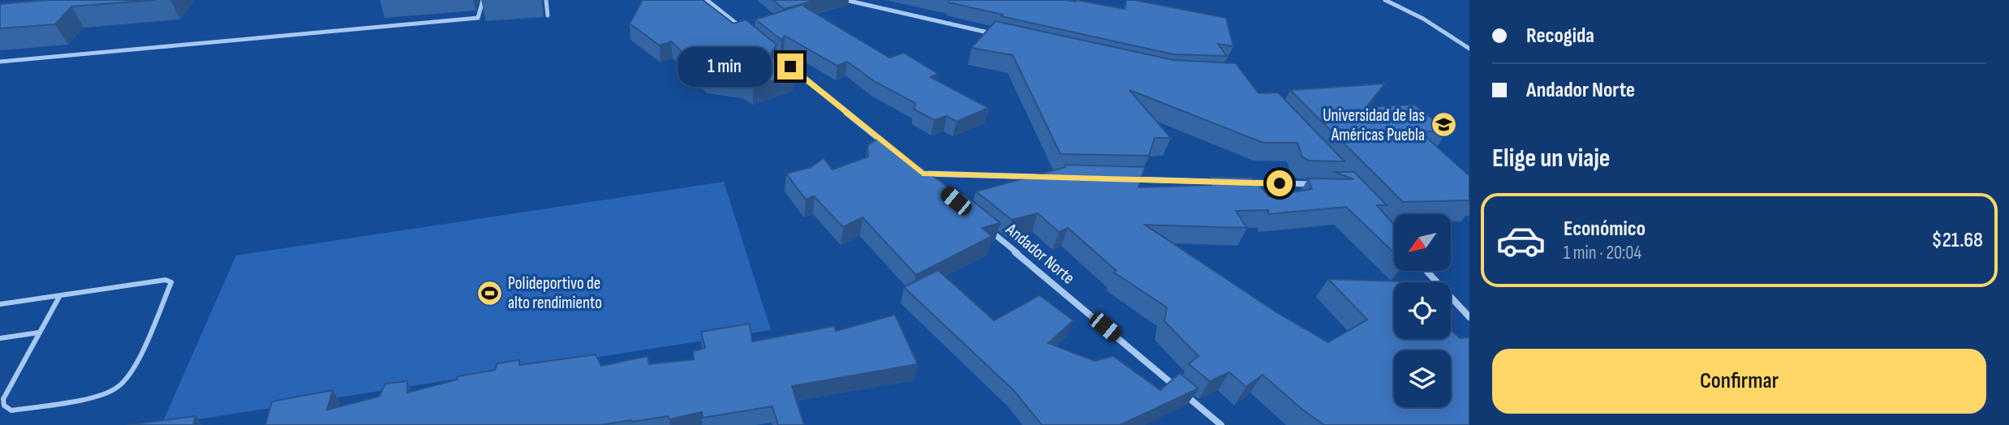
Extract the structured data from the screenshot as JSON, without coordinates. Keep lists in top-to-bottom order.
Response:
{
  "streets": {
    "street": ["Andador Norte"]
  },
  "places": {
    "school or university": ["Universidad de las Américas Puebla"],
    "sports": ["Polideportivo de alto rendimiento"]
  },
  "north": "bottom left",
  "page": {
    "banner": ["Recogida", "Andador Norte"],
    "bubble": "1 min",
    "heading": "Elige un viaje",
    "list": [
      {
        "name": "Económico",
        "note": "1 min · 20:04",
        "value": "$21.68"
      }
    ],
    "buttons": "Confirmar"
  }
}
